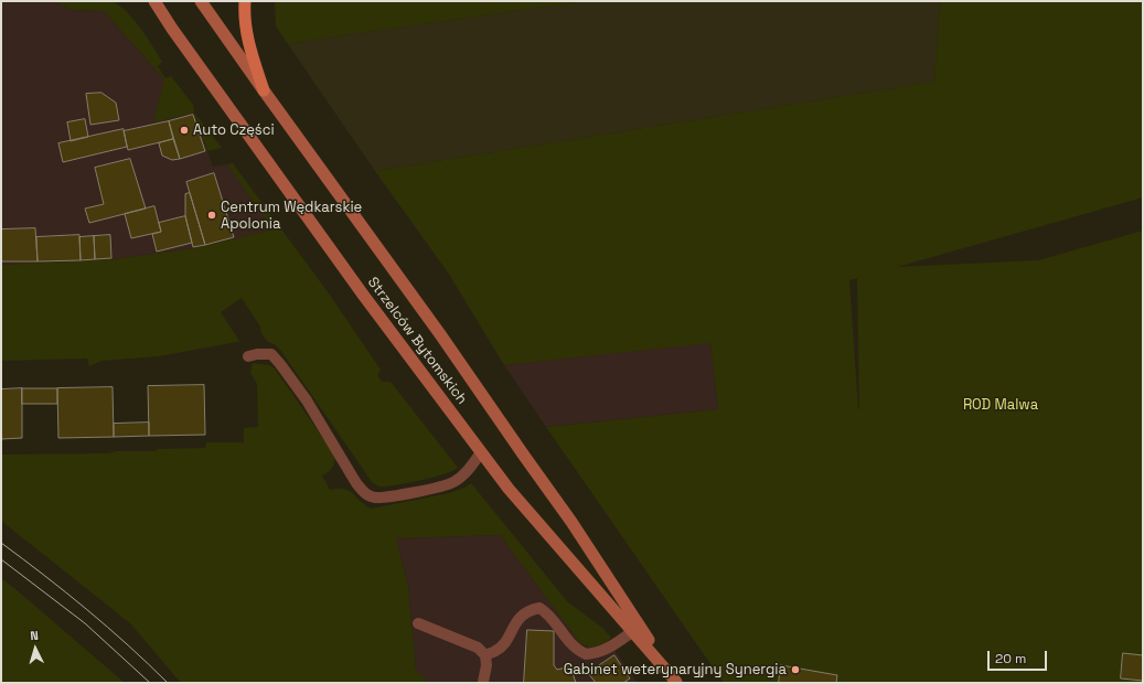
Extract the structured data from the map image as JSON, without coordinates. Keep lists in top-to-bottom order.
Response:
{
  "streets": {
    "main road": ["Strzelców Bytomskich"]
  },
  "parks": ["ROD Malwa"],
  "places": ["Auto Części", "Centrum Wędkarskie Apolonia", "Gabinet weterynaryjny Synergia"],
  "scale_bar": "20 m",
  "north": "top"
}
